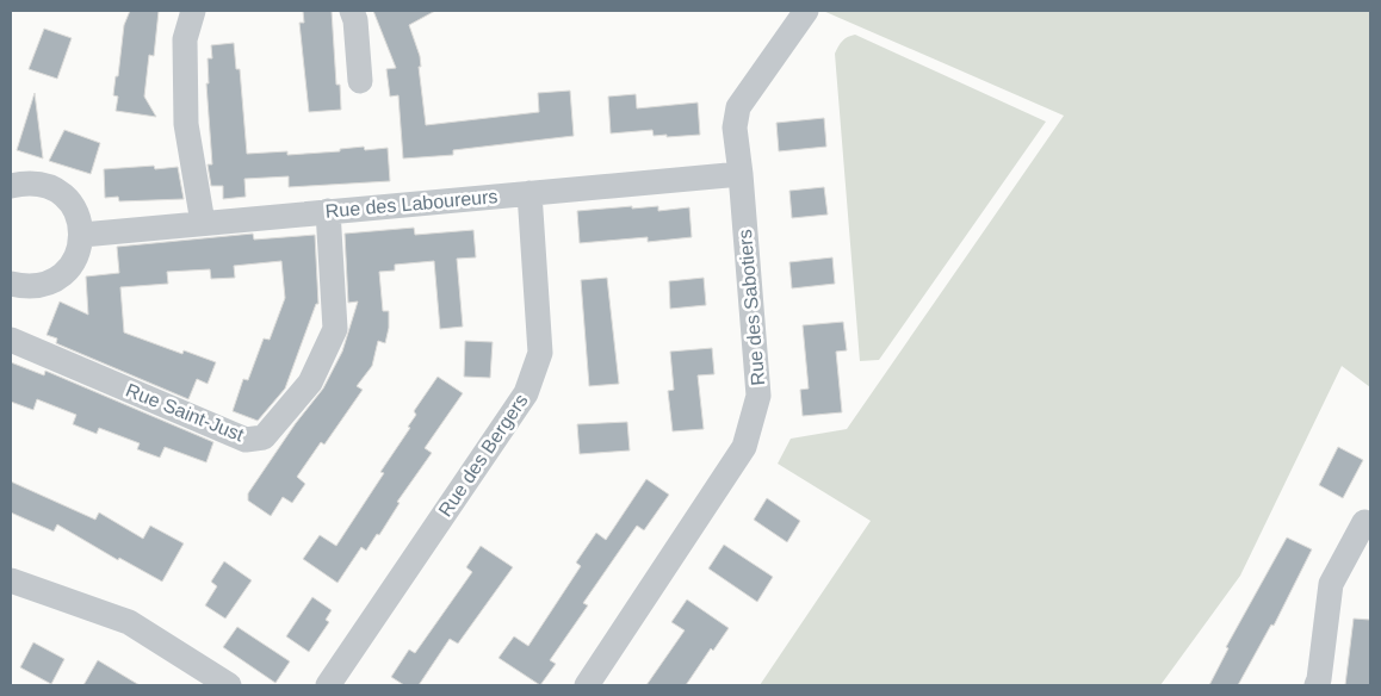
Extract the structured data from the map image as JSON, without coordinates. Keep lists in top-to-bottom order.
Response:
{
  "streets": {
    "street": [
      "Rue des Laboureurs",
      "Rue des Sabotiers",
      "Rue Saint-Just",
      "Rue des Bergers"
    ]
  },
  "crossings": [
    ["Rue des Laboureurs", "Rue des Sabotiers"],
    ["Rue des Laboureurs", "Rue Saint-Just"],
    ["Rue des Laboureurs", "Rue des Bergers"]
  ]
}
